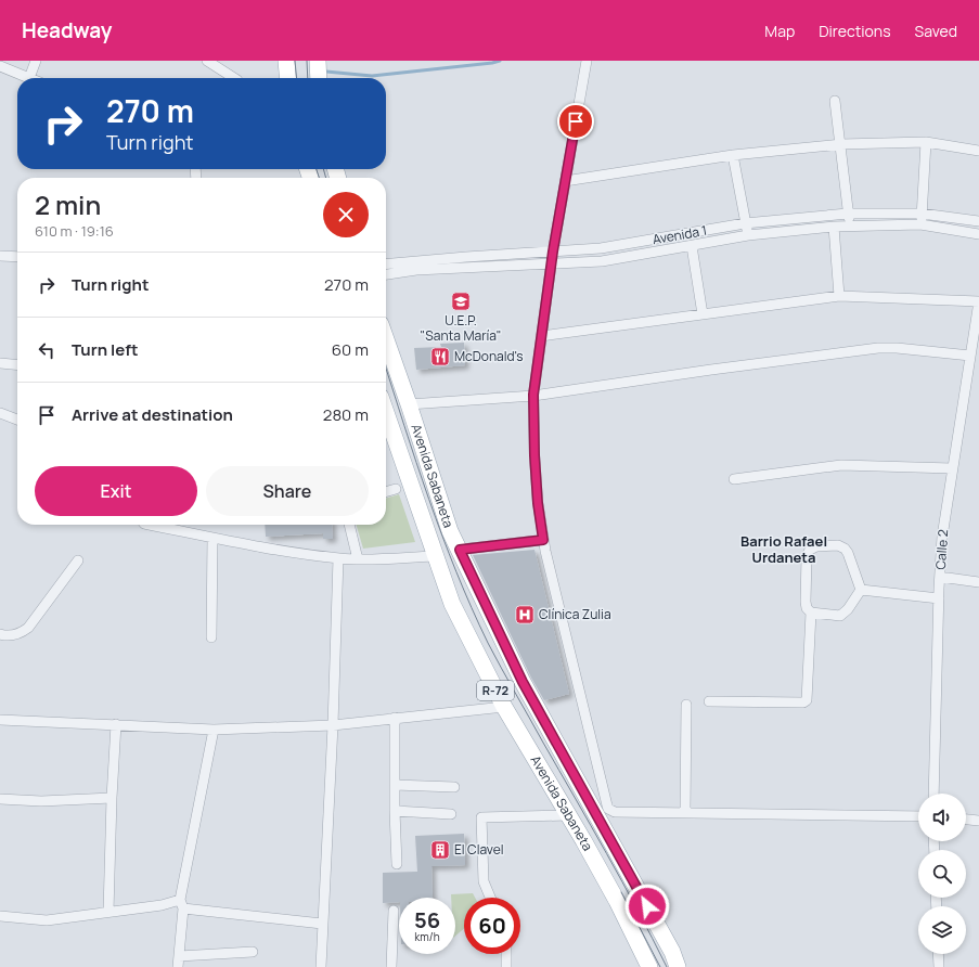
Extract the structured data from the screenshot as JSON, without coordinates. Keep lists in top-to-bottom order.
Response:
{
  "streets": {
    "main road": ["Avenida Sabaneta", "R-72"],
    "street": ["Avenida 1", "Calle 2"]
  },
  "districts": ["Barrio Rafael Urdaneta"],
  "places": {
    "school or university": ["U.E.P. \"Santa María\""],
    "restaurant": ["McDonald's"],
    "hospital": ["Clínica Zulia"],
    "building": ["El Clavel"]
  },
  "page": {
    "header": "Headway",
    "nav": ["Map", "Directions", "Saved"],
    "turn": ["270 m", "Turn right"],
    "heading": ["2 min", "610 m · 19:16"],
    "list": [
      {
        "name": "Turn right",
        "value": "270 m"
      },
      {
        "name": "Turn left",
        "value": "60 m"
      },
      {
        "name": "Arrive at destination",
        "value": "280 m"
      }
    ],
    "buttons": ["Exit", "Share"],
    "speed": "56 km/h",
    "limit": "60"
  }
}
